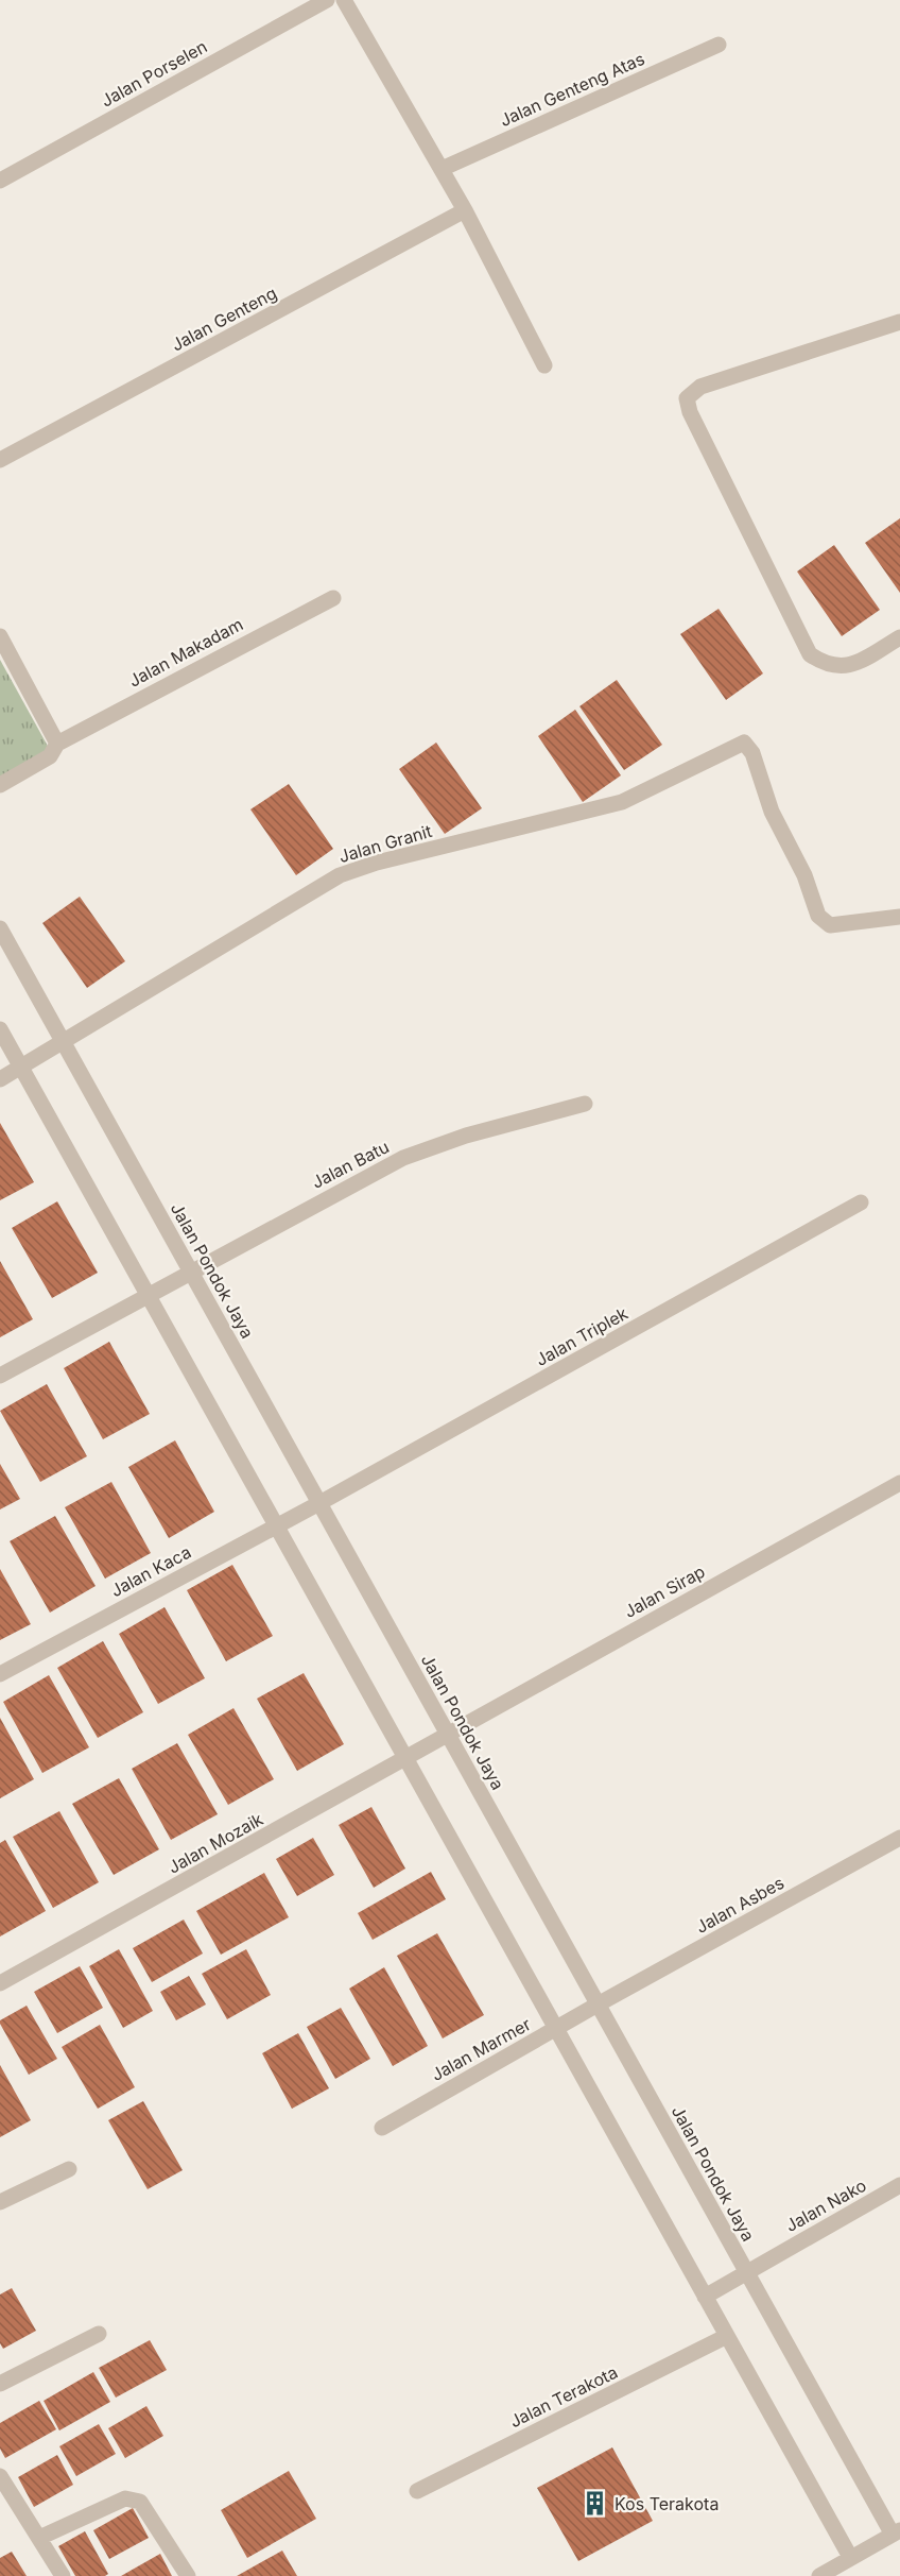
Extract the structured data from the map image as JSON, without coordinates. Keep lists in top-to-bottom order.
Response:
{
  "streets": {
    "street": [
      "Jalan Porselen",
      "Jalan Genteng Atas",
      "Jalan Genteng",
      "Jalan Makadam",
      "Jalan Granit",
      "Jalan Batu",
      "Jalan Pondok Jaya",
      "Jalan Triplek",
      "Jalan Kaca",
      "Jalan Sirap",
      "Jalan Mozaik",
      "Jalan Asbes",
      "Jalan Marmer",
      "Jalan Nako",
      "Jalan Terakota"
    ]
  },
  "crossings": [
    ["Jalan Granit", "Jalan Pondok Jaya"],
    ["Jalan Batu", "Jalan Pondok Jaya"],
    ["Jalan Pondok Jaya", "Jalan Triplek"],
    ["Jalan Pondok Jaya", "Jalan Kaca"],
    ["Jalan Pondok Jaya", "Jalan Sirap"],
    ["Jalan Pondok Jaya", "Jalan Mozaik"],
    ["Jalan Pondok Jaya", "Jalan Asbes"],
    ["Jalan Pondok Jaya", "Jalan Marmer"],
    ["Jalan Pondok Jaya", "Jalan Nako"],
    ["Jalan Triplek", "Jalan Kaca"],
    ["Jalan Sirap", "Jalan Mozaik"],
    ["Jalan Asbes", "Jalan Marmer"]
  ],
  "places": {
    "building": ["Kos Terakota"]
  }
}
